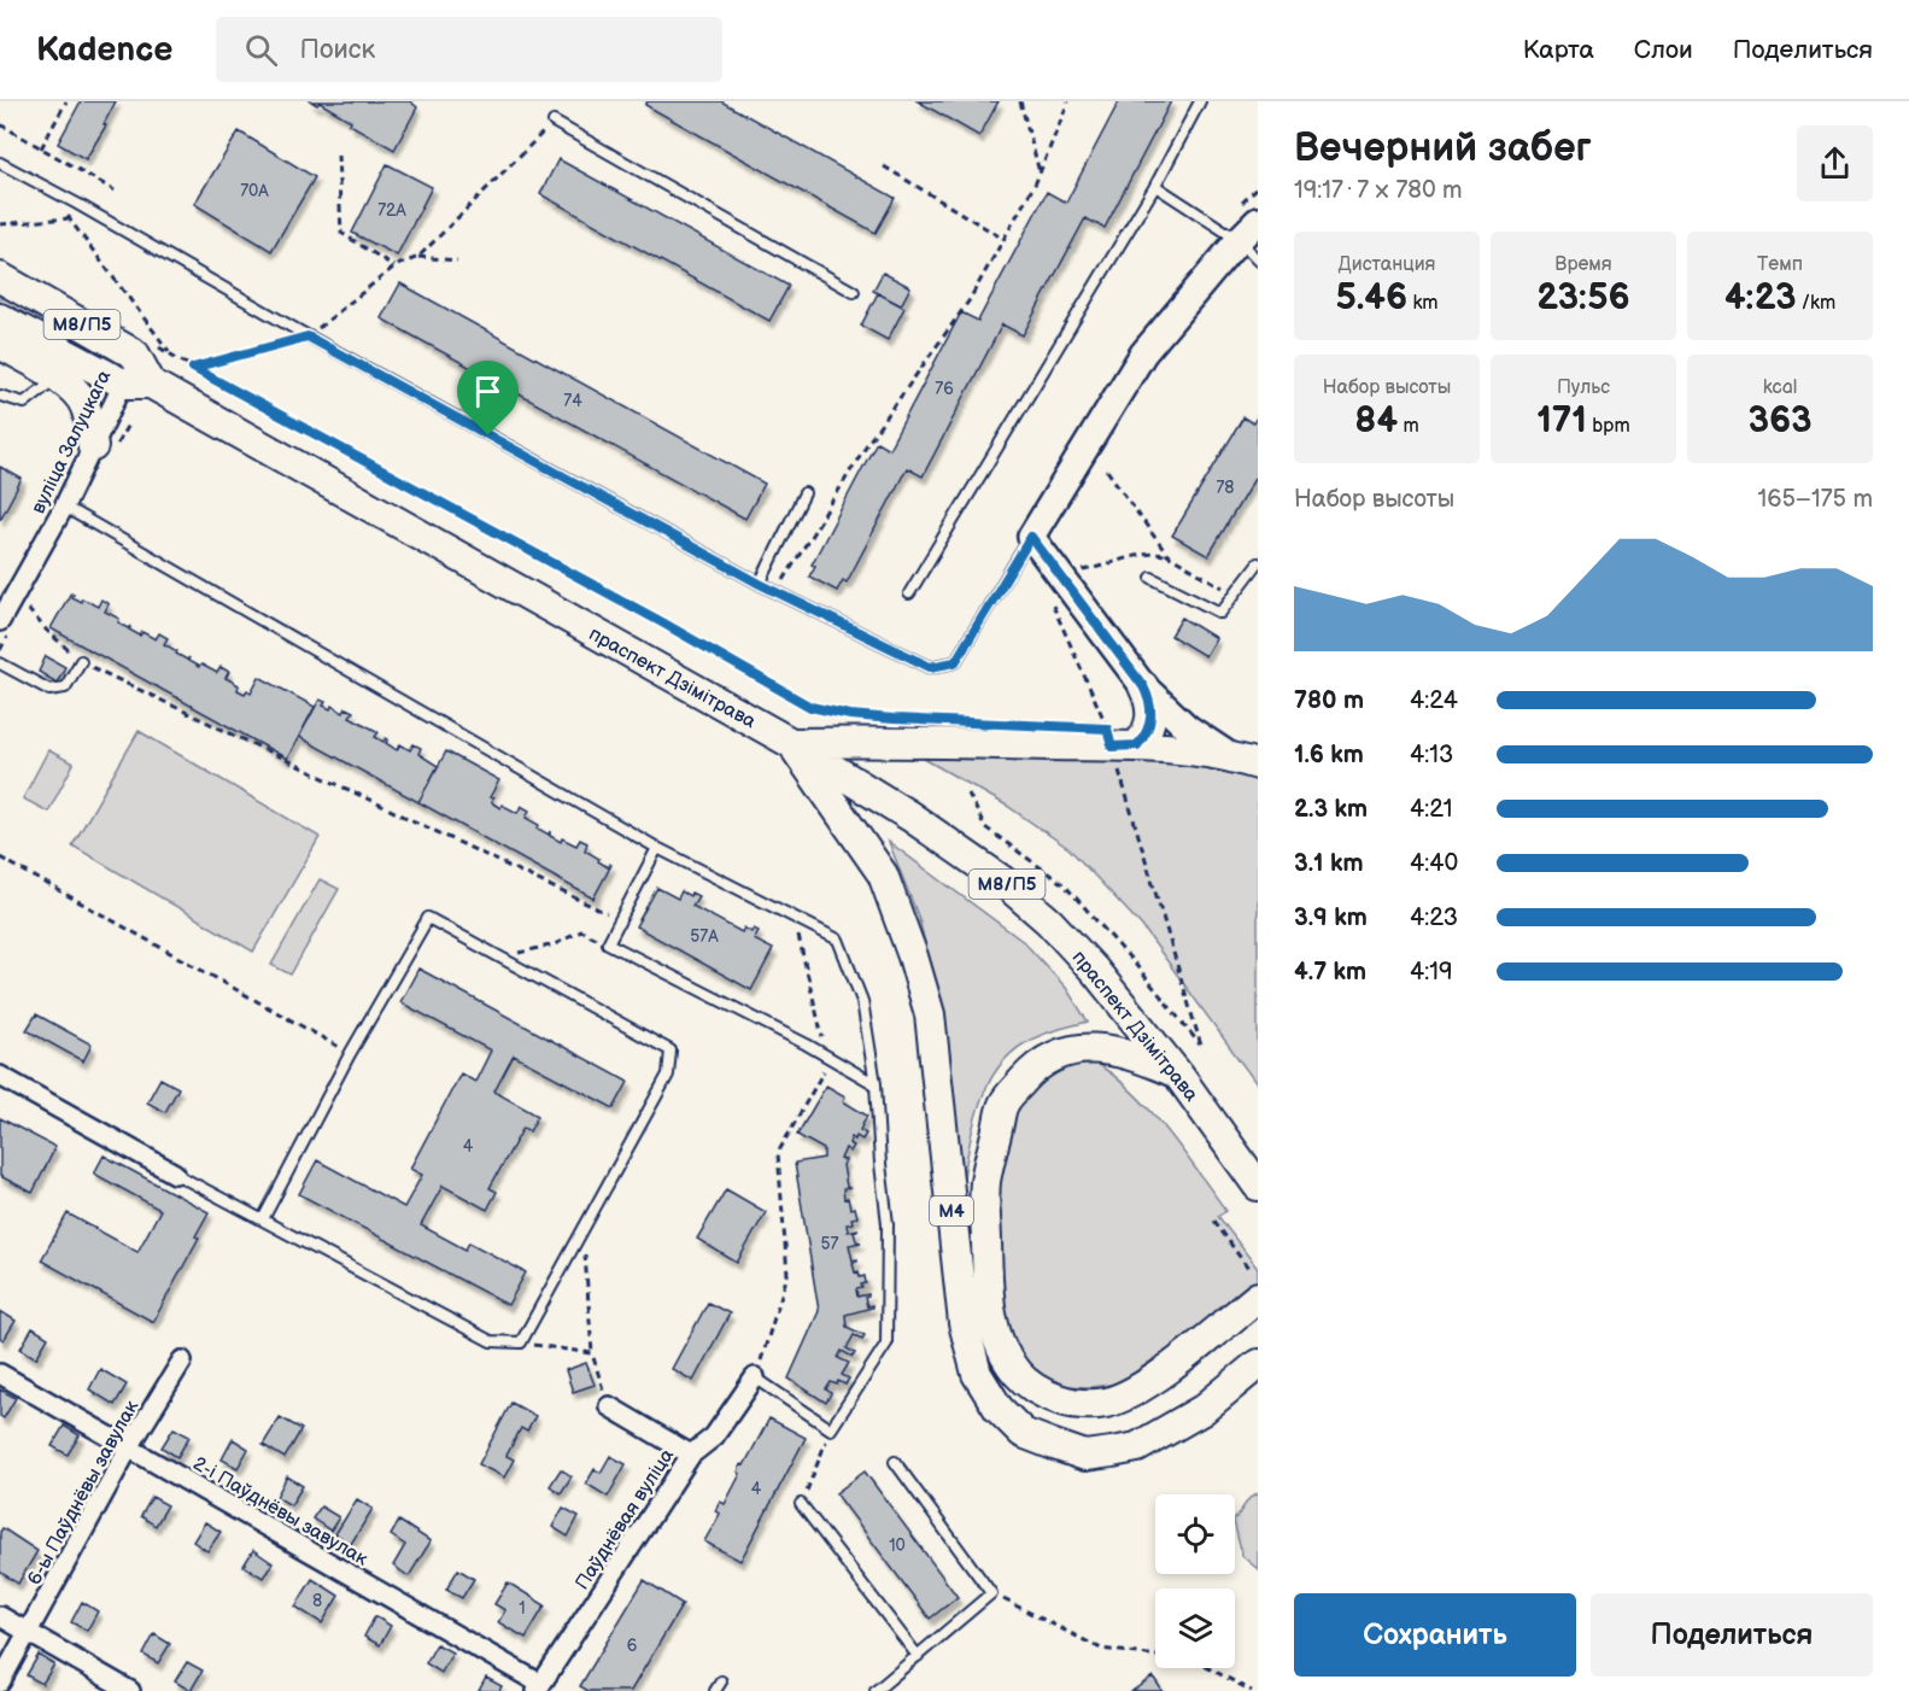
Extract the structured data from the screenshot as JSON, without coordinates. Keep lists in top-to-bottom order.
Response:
{
  "streets": {
    "main road": ["М8/П5", "праспект Дзімітрава", "М4"],
    "street": [
      "вуліца Залуцкага",
      "6-ы Паўднёвы завулак",
      "2-і Паўднёвы завулак",
      "Паўднёвая вуліца"
    ]
  },
  "crossings": [
    ["М8/П5", "вуліца Залуцкага"],
    ["М8/П5", "праспект Дзімітрава"],
    ["вуліца Залуцкага", "праспект Дзімітрава"],
    ["праспект Дзімітрава", "М4"],
    ["6-ы Паўднёвы завулак", "2-і Паўднёвы завулак"],
    ["2-і Паўднёвы завулак", "Паўднёвая вуліца"]
  ],
  "house_numbers": [
    "70А",
    "72А",
    "76",
    "74",
    "78",
    "57А",
    "4",
    "57",
    "4",
    "10",
    "8",
    "1",
    "6"
  ],
  "page": {
    "header": "Kadence",
    "search": "Поиск",
    "nav": ["Карта", "Слои", "Поделиться"],
    "heading": ["Вечерний забег", "19:17 · 7 × 780 m"],
    "stats": [
      ["Дистанция", "5.46 km"],
      ["Время", "23:56"],
      ["Темп", "4:23 /km"],
      ["Набор высоты", "84 m"],
      ["Пульс", "171 bpm"],
      ["kcal", "363"]
    ],
    "chart": ["Набор высоты", "165–175 m"],
    "list": [
      {
        "name": "780 m",
        "note": "4:24"
      },
      {
        "name": "1.6 km",
        "note": "4:13"
      },
      {
        "name": "2.3 km",
        "note": "4:21"
      },
      {
        "name": "3.1 km",
        "note": "4:40"
      },
      {
        "name": "3.9 km",
        "note": "4:23"
      },
      {
        "name": "4.7 km",
        "note": "4:19"
      }
    ],
    "buttons": ["Сохранить", "Поделиться"]
  }
}
